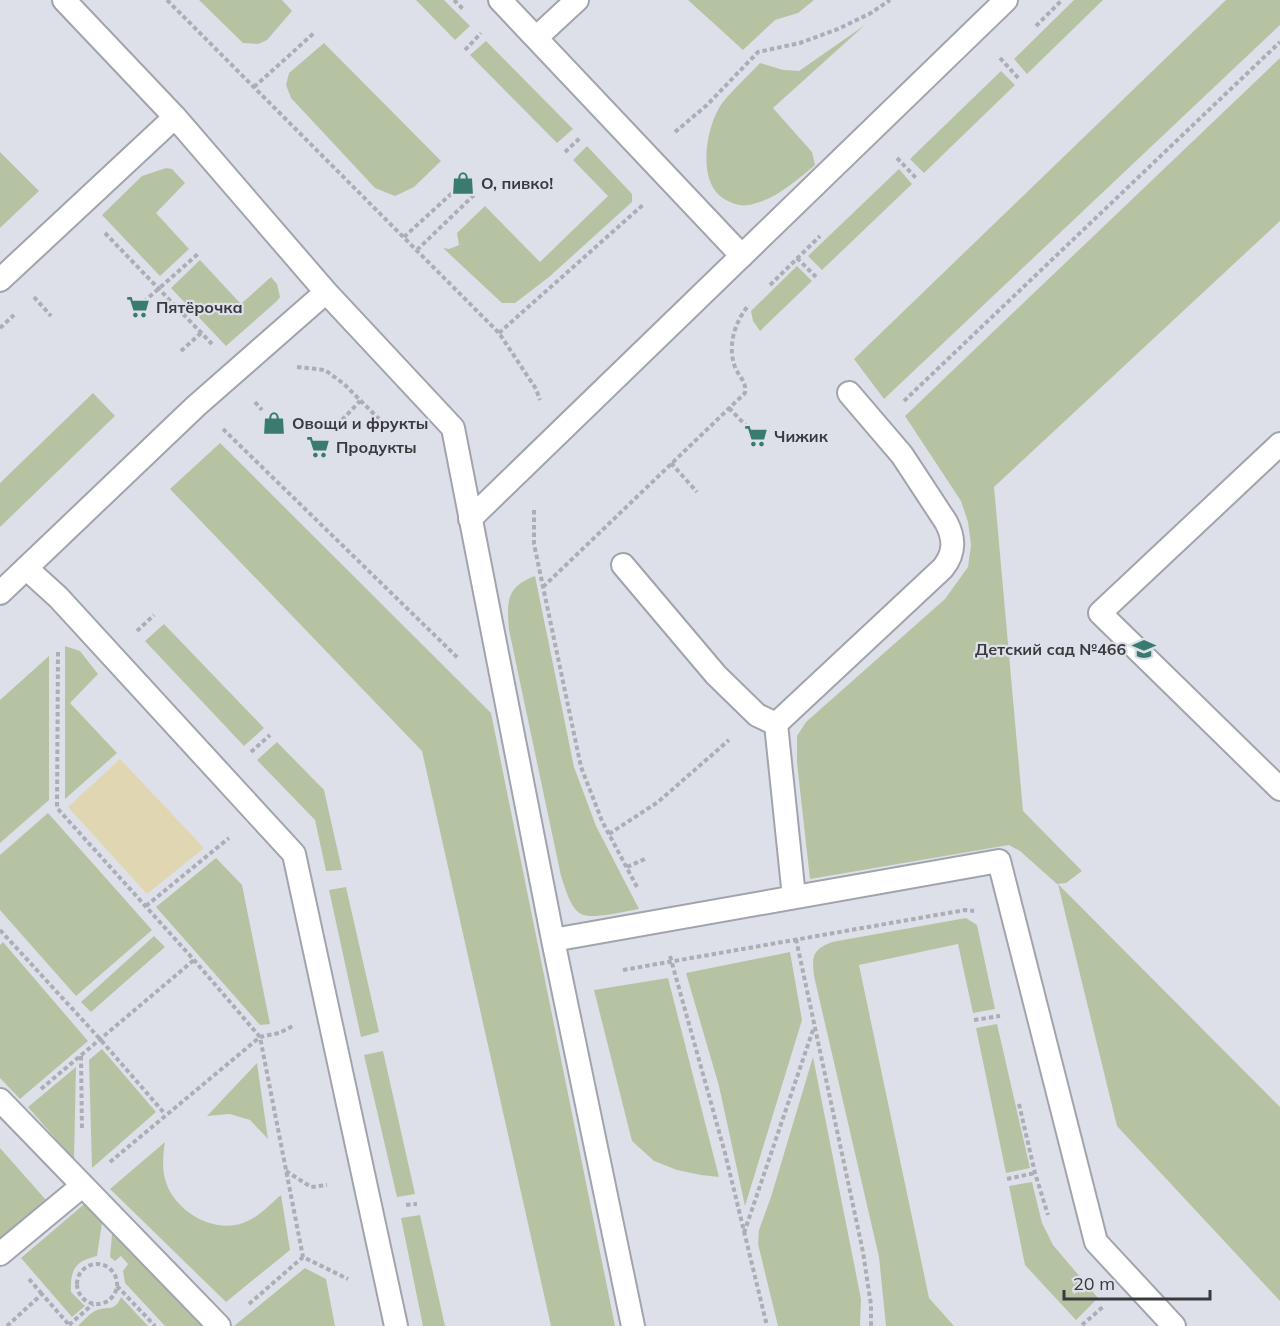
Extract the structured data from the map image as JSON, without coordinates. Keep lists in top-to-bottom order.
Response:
{
  "places": {
    "shop": ["О, пивко!", "Овощи и фрукты"],
    "supermarket": ["Пятёрочка", "Чижик", "Продукты"],
    "school or university": ["Детский сад №466"]
  },
  "scale_bar": "20 m"
}
